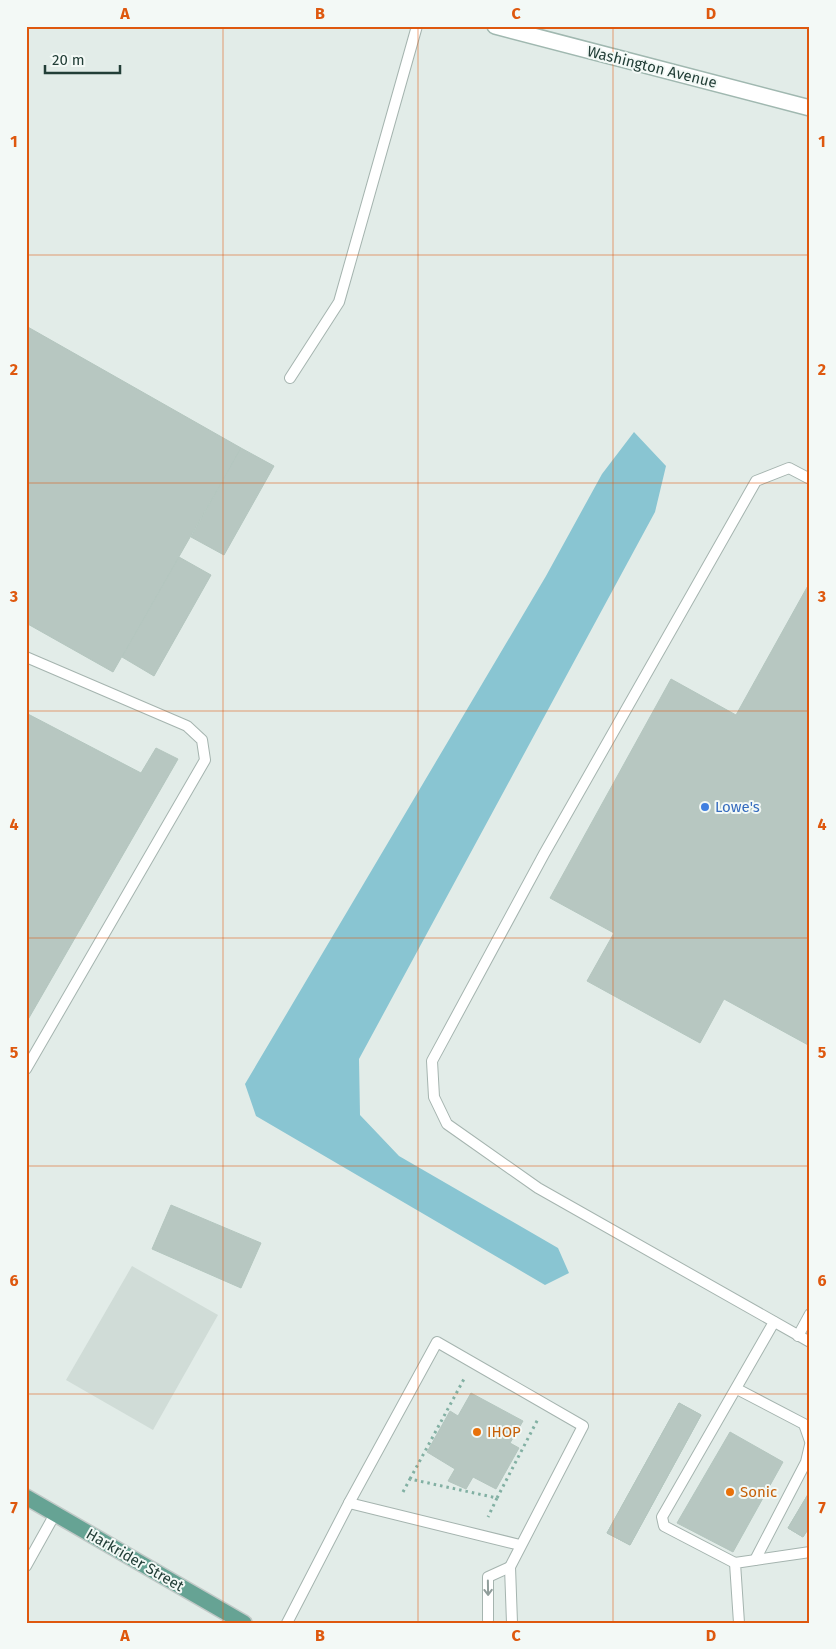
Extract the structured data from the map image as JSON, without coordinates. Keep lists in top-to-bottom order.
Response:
{
  "streets": {
    "main road": ["Harkrider Street"],
    "street": ["Washington Avenue"]
  },
  "places": ["Lowe's", "IHOP", "Sonic"],
  "scale_bar": "20 m",
  "grid": {
    "columns": [
      "A",
      "B",
      "C",
      "D"
    ],
    "rows": [
      "1",
      "2",
      "3",
      "4",
      "5",
      "6",
      "7"
    ]
  }
}
